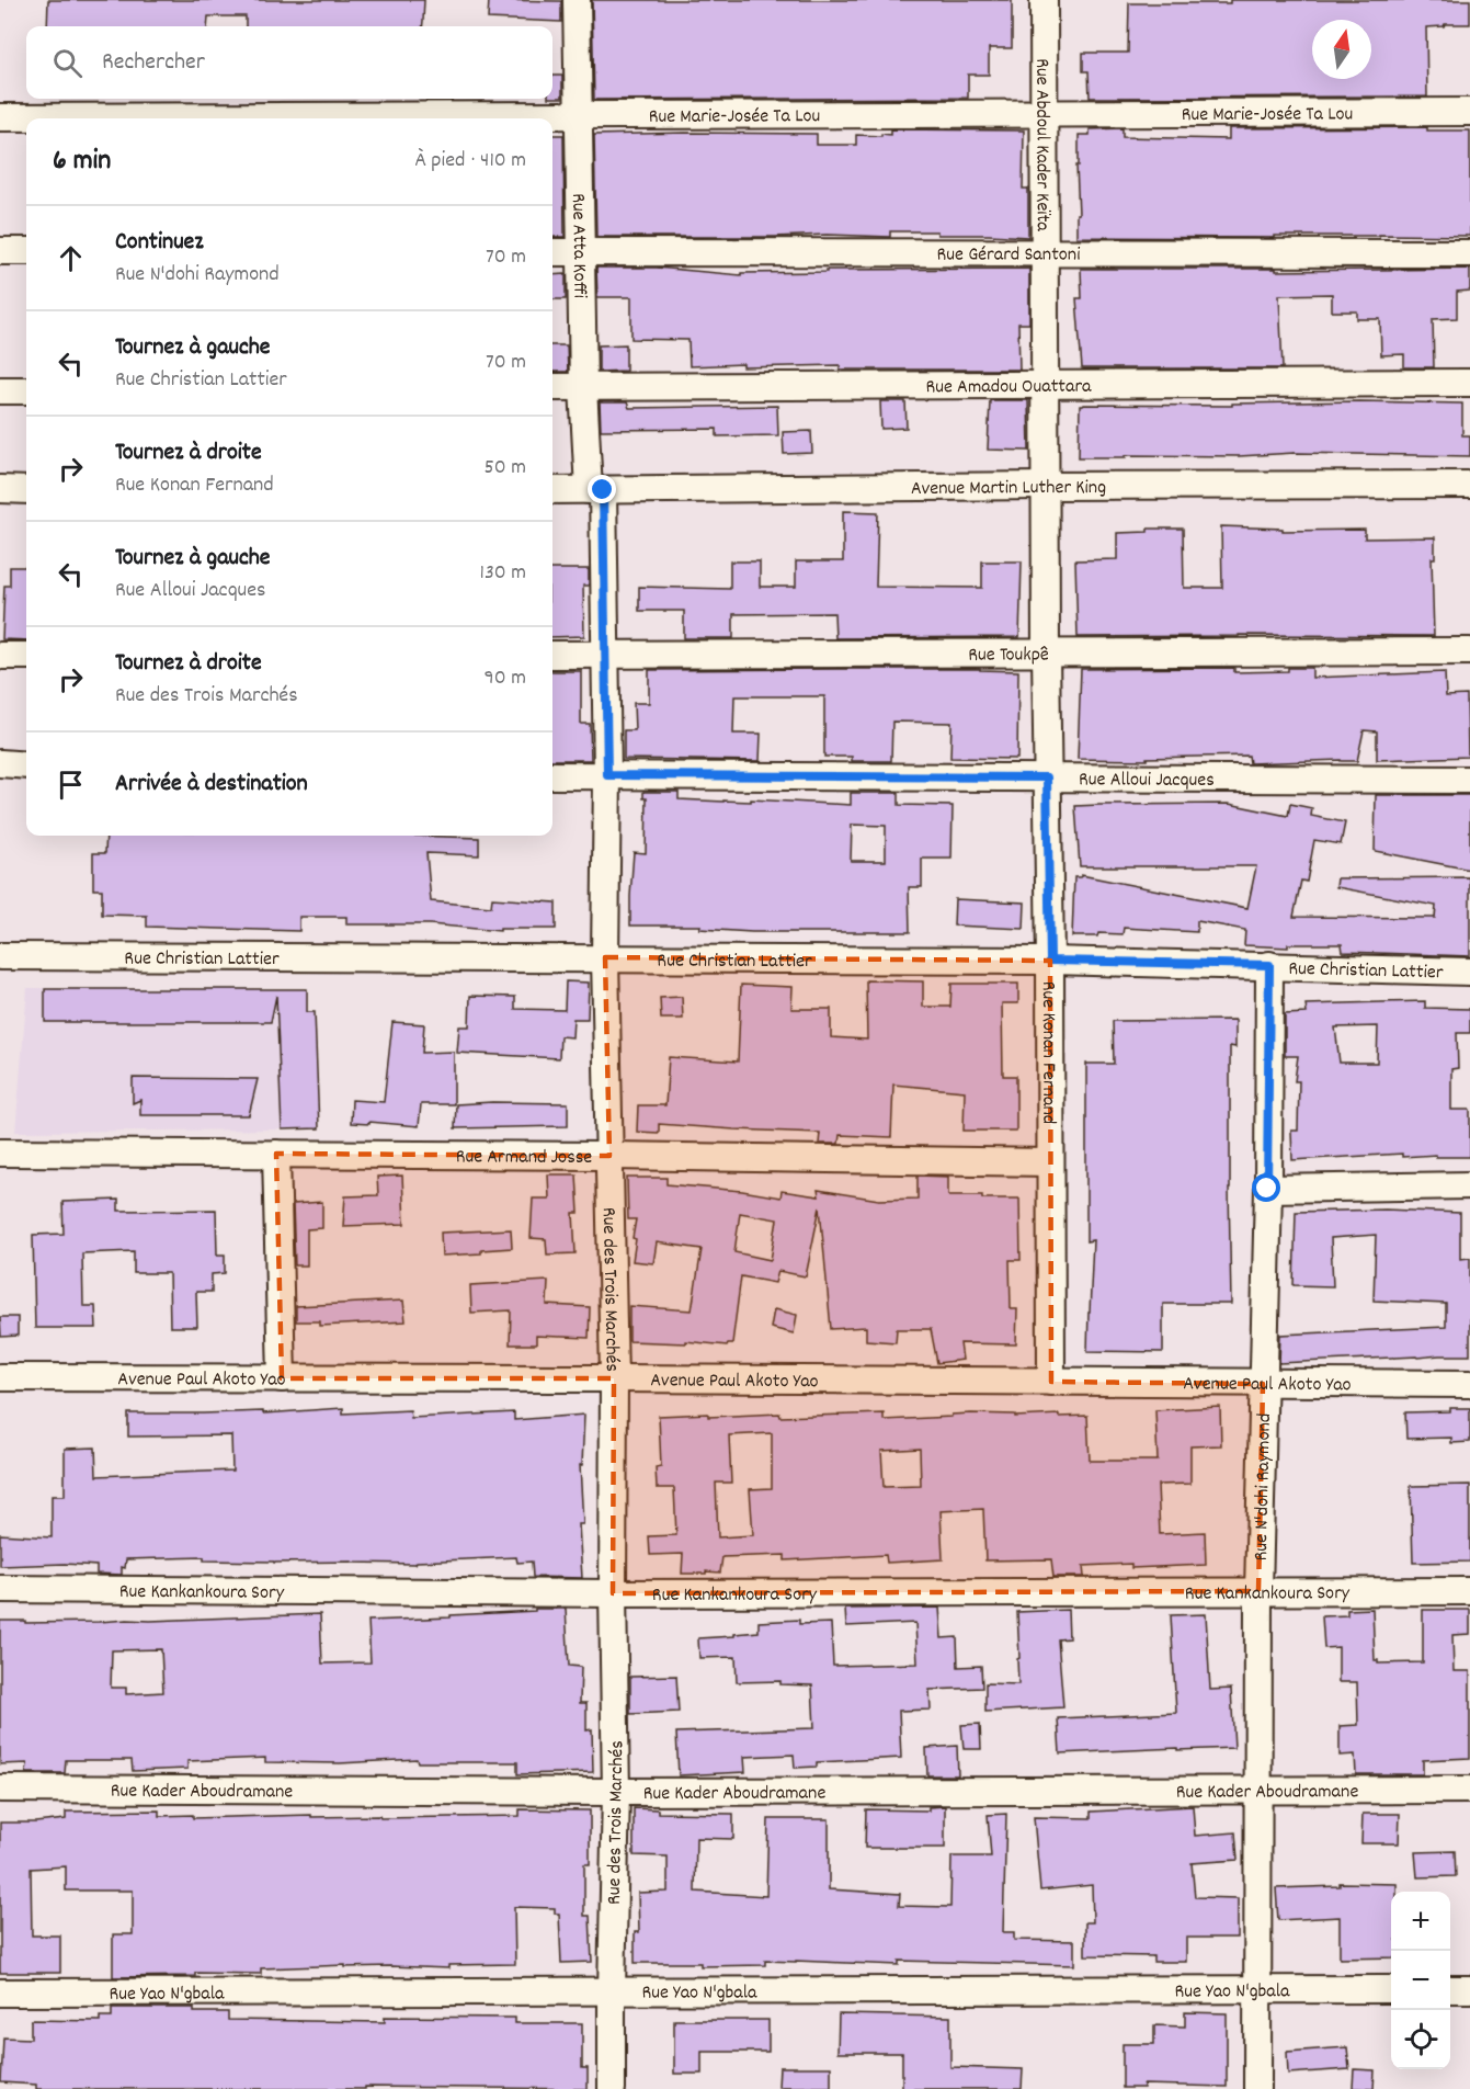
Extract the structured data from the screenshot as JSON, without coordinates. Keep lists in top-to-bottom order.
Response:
{
  "streets": {
    "street": [
      "Rue Marie-Josée Ta Lou",
      "Rue Abdoul Kader Keïta",
      "Rue Atta Koffi",
      "Rue Gérard Santoni",
      "Rue Amadou Ouattara",
      "Avenue Martin Luther King",
      "Rue Toukpê",
      "Rue Alloui Jacques",
      "Rue Christian Lattier",
      "Rue Konan Fernand",
      "Rue Armand Josse",
      "Rue des Trois Marchés",
      "Avenue Paul Akoto Yao",
      "Rue N'dohi Raymond",
      "Rue Kankankoura Sory",
      "Rue Kader Aboudramane",
      "Rue Yao N'gbala"
    ]
  },
  "crossings": [
    ["Rue Marie-Josée Ta Lou", "Rue Abdoul Kader Keïta"],
    ["Rue Marie-Josée Ta Lou", "Rue Atta Koffi"],
    ["Rue Abdoul Kader Keïta", "Rue Gérard Santoni"],
    ["Rue Abdoul Kader Keïta", "Rue Amadou Ouattara"],
    ["Rue Abdoul Kader Keïta", "Avenue Martin Luther King"],
    ["Rue Abdoul Kader Keïta", "Rue Konan Fernand"],
    ["Rue Atta Koffi", "Rue Gérard Santoni"],
    ["Rue Atta Koffi", "Rue Amadou Ouattara"],
    ["Rue Atta Koffi", "Avenue Martin Luther King"],
    ["Rue Atta Koffi", "Rue des Trois Marchés"],
    ["Avenue Martin Luther King", "Rue Konan Fernand"],
    ["Avenue Martin Luther King", "Rue des Trois Marchés"],
    ["Rue Toukpê", "Rue Konan Fernand"],
    ["Rue Toukpê", "Rue des Trois Marchés"],
    ["Rue Alloui Jacques", "Rue Konan Fernand"],
    ["Rue Alloui Jacques", "Rue des Trois Marchés"],
    ["Rue Christian Lattier", "Rue Konan Fernand"],
    ["Rue Christian Lattier", "Rue des Trois Marchés"],
    ["Rue Christian Lattier", "Rue N'dohi Raymond"],
    ["Rue Konan Fernand", "Rue Armand Josse"],
    ["Rue Konan Fernand", "Avenue Paul Akoto Yao"],
    ["Rue Armand Josse", "Rue des Trois Marchés"],
    ["Rue des Trois Marchés", "Avenue Paul Akoto Yao"],
    ["Rue des Trois Marchés", "Rue Kankankoura Sory"],
    ["Rue des Trois Marchés", "Rue Kader Aboudramane"],
    ["Rue des Trois Marchés", "Rue Yao N'gbala"],
    ["Avenue Paul Akoto Yao", "Rue N'dohi Raymond"],
    ["Rue N'dohi Raymond", "Rue Kankankoura Sory"],
    ["Rue N'dohi Raymond", "Rue Kader Aboudramane"],
    ["Rue N'dohi Raymond", "Rue Yao N'gbala"]
  ],
  "north": "top",
  "page": {
    "search": "Rechercher",
    "heading": ["6 min", "À pied · 410 m"],
    "list": [
      ["Continuez", "Rue N'dohi Raymond", "70 m"],
      ["Tournez à gauche", "Rue Christian Lattier", "70 m"],
      ["Tournez à droite", "Rue Konan Fernand", "50 m"],
      ["Tournez à gauche", "Rue Alloui Jacques", "130 m"],
      ["Tournez à droite", "Rue des Trois Marchés", "90 m"],
      "Arrivée à destination"
    ],
    "map_buttons": ["+", "−"]
  }
}
